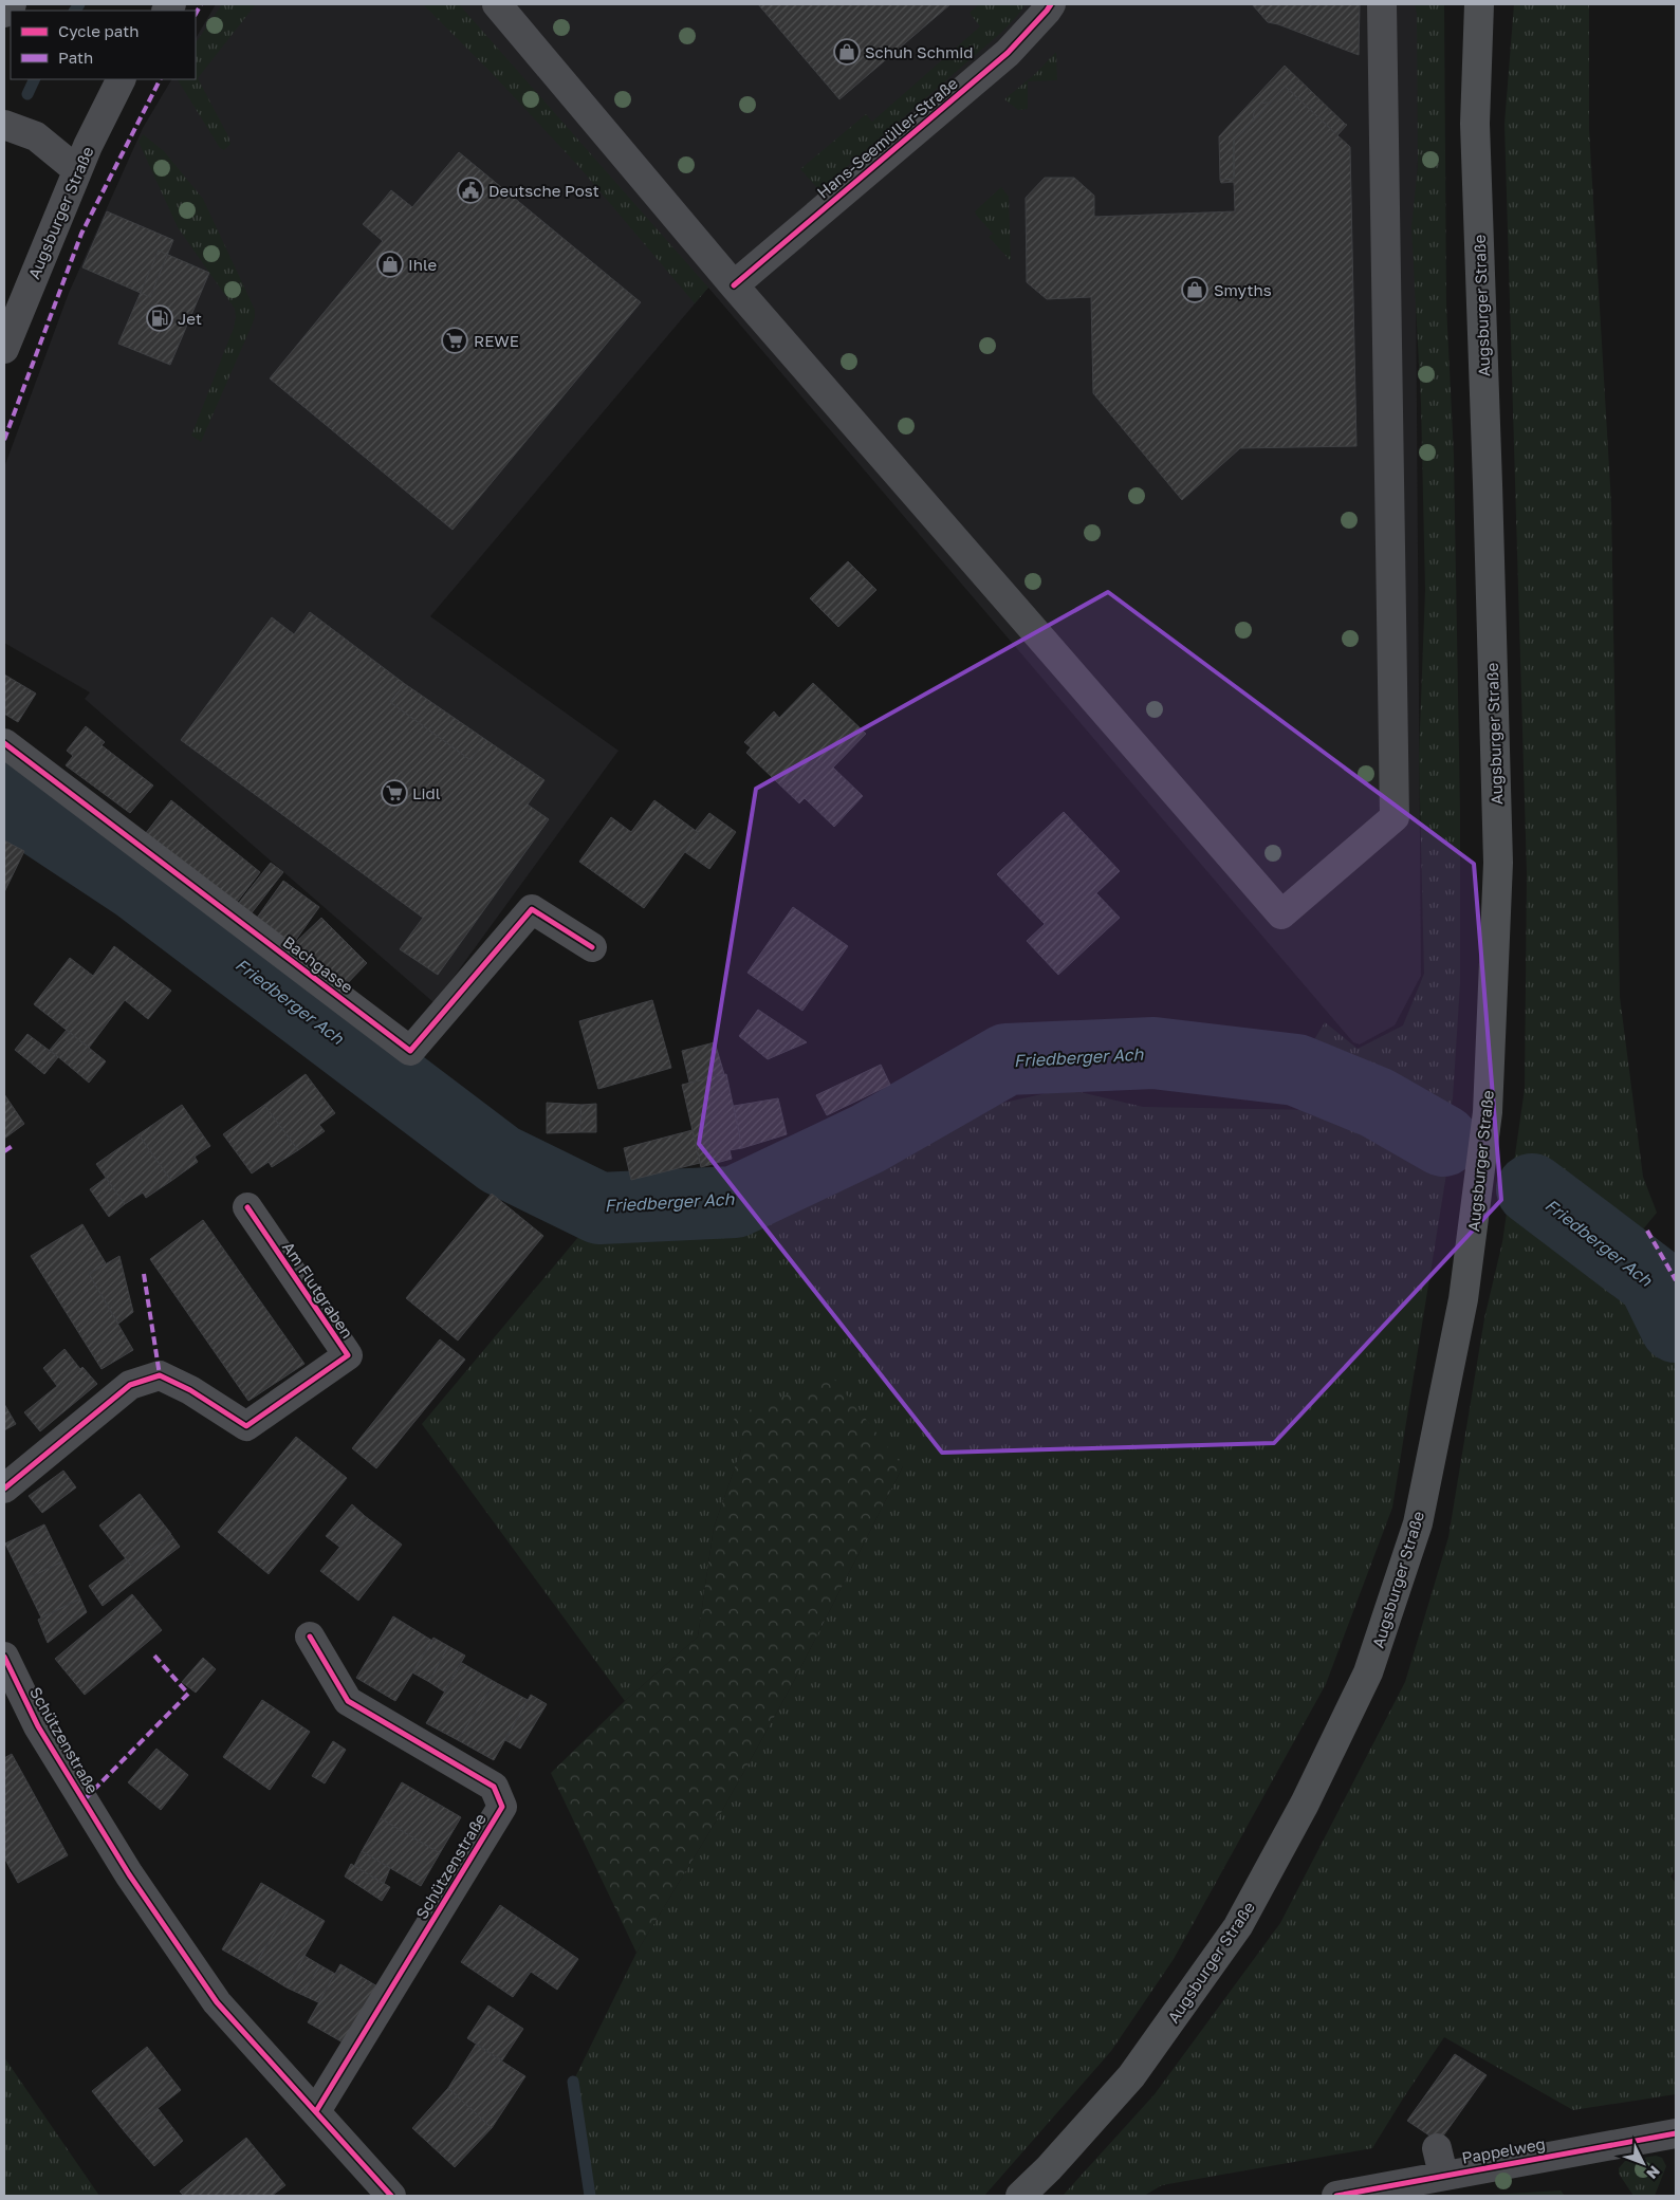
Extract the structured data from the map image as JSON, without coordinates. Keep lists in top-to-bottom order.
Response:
{
  "streets": {
    "main road": ["Augsburger Straße"],
    "street": [
      "Hans-Seemüller-Straße",
      "Bachgasse",
      "Am Flutgraben",
      "Schützenstraße",
      "Pappelweg"
    ]
  },
  "water": ["Friedberger Ach"],
  "places": {
    "shop": ["Schuh Schmid", "Ihle", "Smyths"],
    "public building": ["Deutsche Post"],
    "fuel station": ["Jet"],
    "supermarket": ["REWE", "Lidl"]
  },
  "legend": ["Cycle path", "Path"],
  "north": "bottom right"
}
